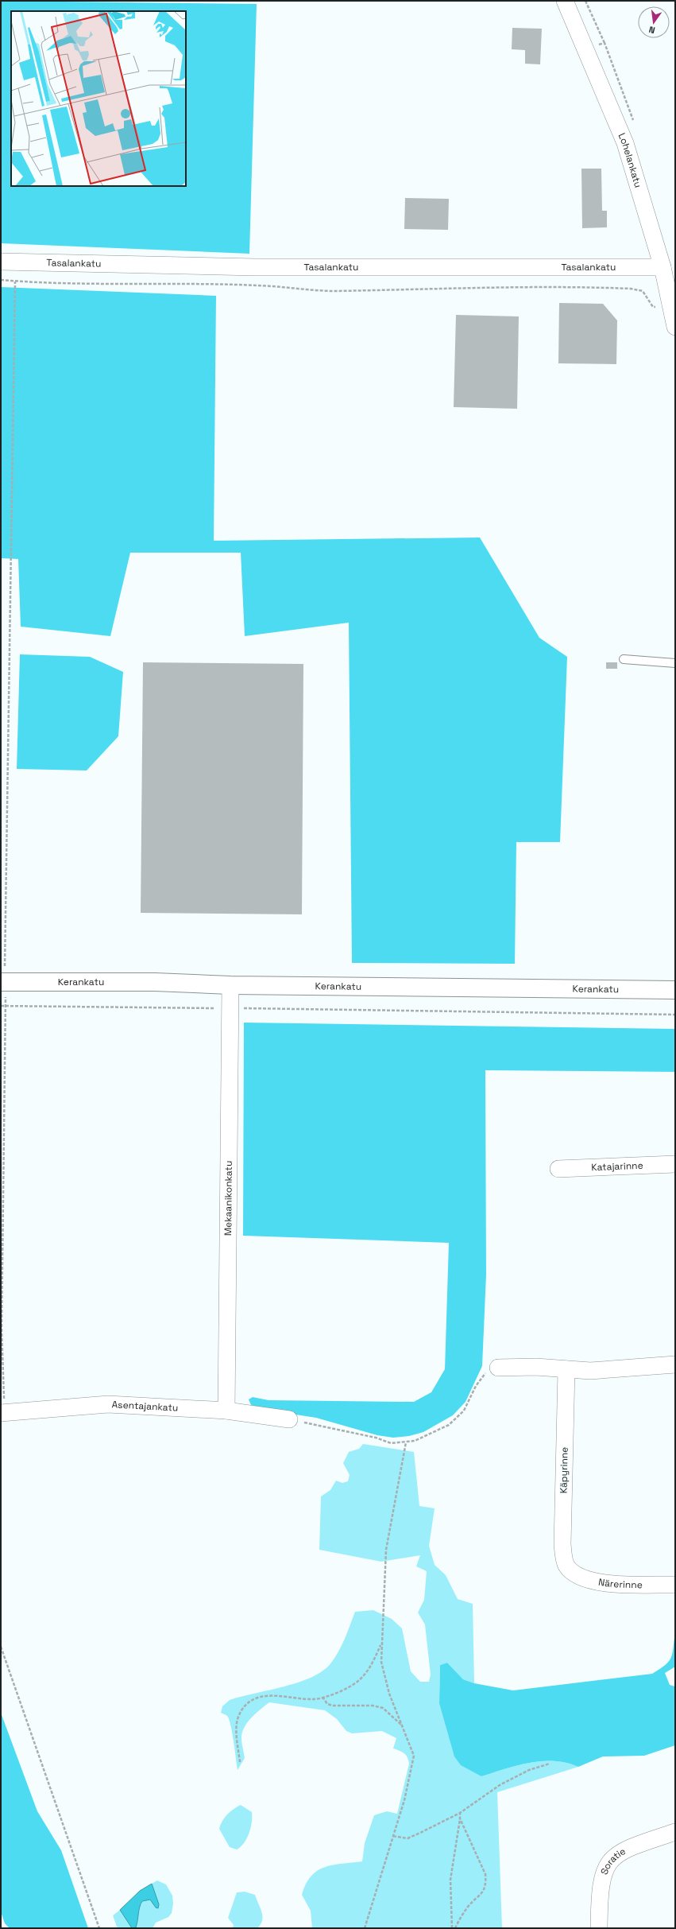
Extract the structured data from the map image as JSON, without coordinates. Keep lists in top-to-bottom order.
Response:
{
  "streets": {
    "street": [
      "Lohelankatu",
      "Tasalankatu",
      "Kerankatu",
      "Katajarinne",
      "Mekaanikonkatu",
      "Asentajankatu",
      "Käpyrinne",
      "Närerinne",
      "Soratie"
    ]
  },
  "crossings": [
    ["Lohelankatu", "Tasalankatu"],
    ["Kerankatu", "Mekaanikonkatu"],
    ["Mekaanikonkatu", "Asentajankatu"],
    ["Käpyrinne", "Närerinne"]
  ],
  "north": "bottom"
}
